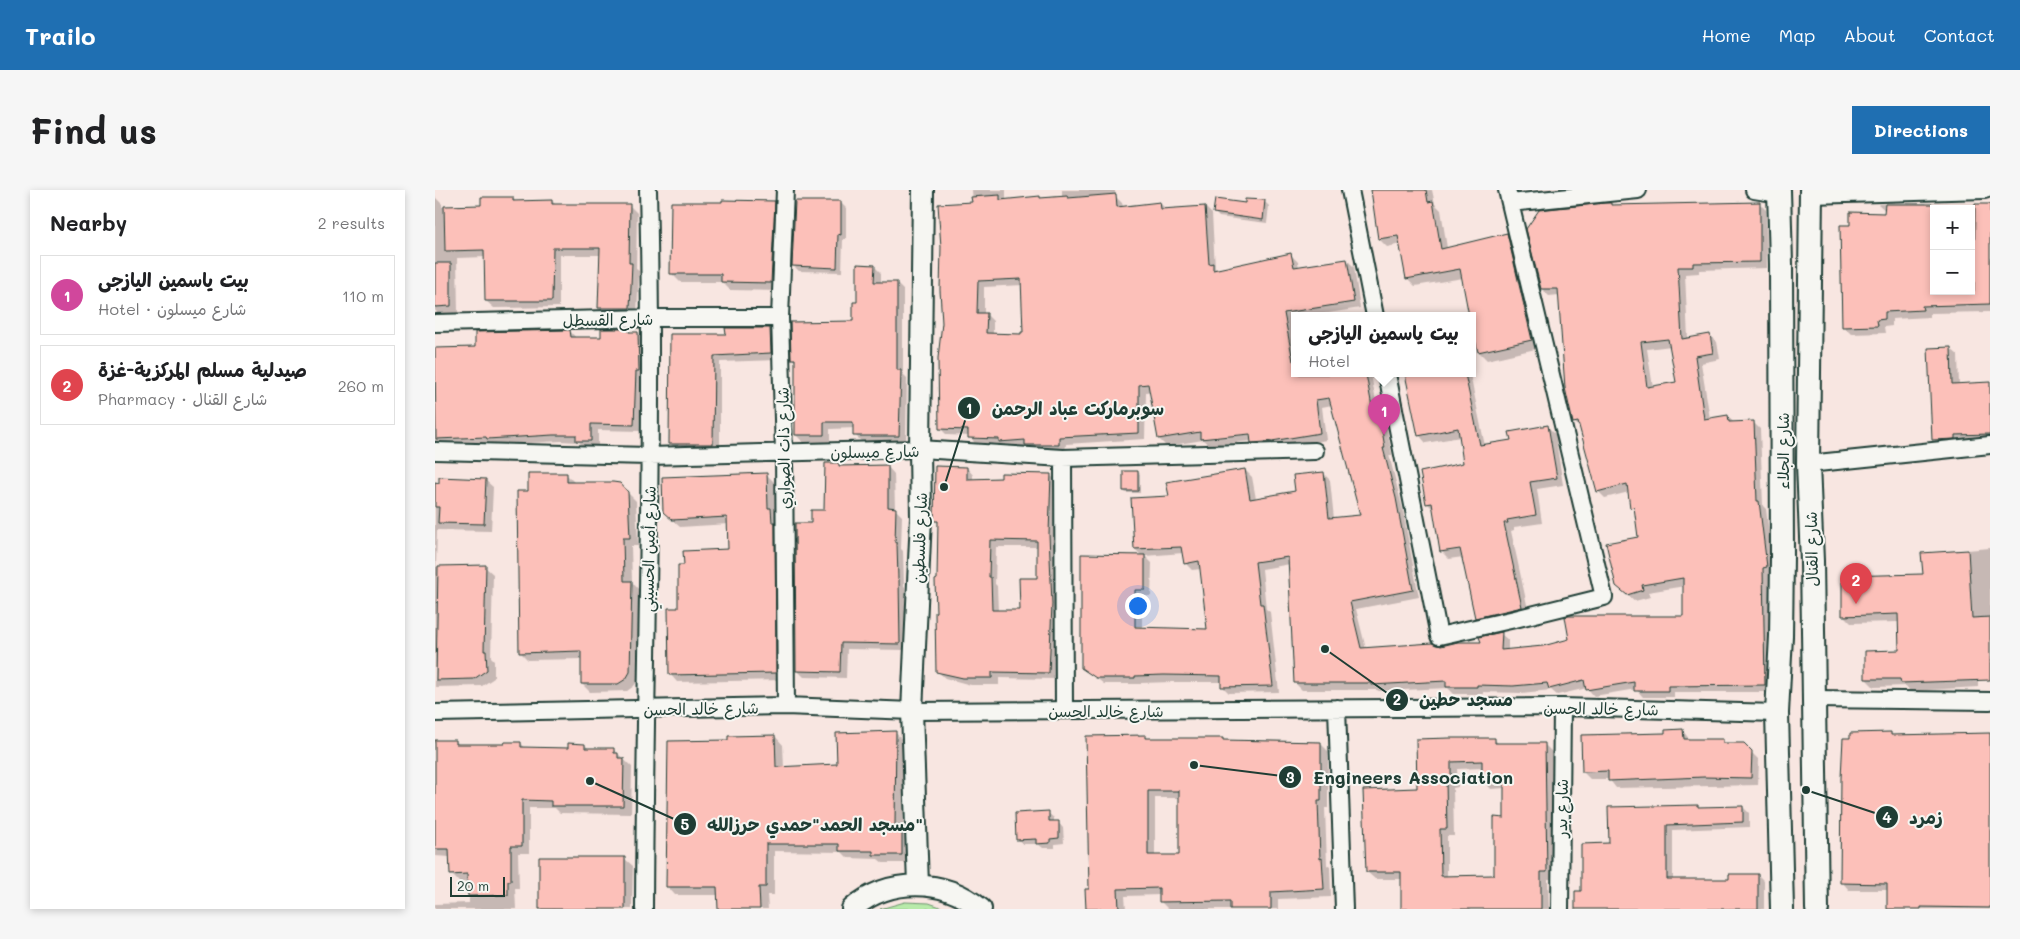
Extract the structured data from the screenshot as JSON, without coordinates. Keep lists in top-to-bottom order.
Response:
{
  "streets": {
    "main road": ["شارع الجلاء", "شارع القنال"],
    "street": [
      "شارع القسطل",
      "شارع ذات الصواري",
      "شارع ميسلون",
      "شارع فلسطين",
      "شارع أمين الحسيني",
      "شارع خالد الحسن",
      "شارع بدر"
    ]
  },
  "crossings": [
    ["شارع القسطل", "شارع ذات الصواري"],
    ["شارع القسطل", "شارع أمين الحسيني"],
    ["شارع ذات الصواري", "شارع ميسلون"],
    ["شارع ذات الصواري", "شارع خالد الحسن"],
    ["شارع ميسلون", "شارع فلسطين"],
    ["شارع ميسلون", "شارع أمين الحسيني"],
    ["شارع الجلاء", "شارع خالد الحسن"],
    ["شارع فلسطين", "شارع خالد الحسن"],
    ["شارع أمين الحسيني", "شارع خالد الحسن"],
    ["شارع خالد الحسن", "شارع بدر"]
  ],
  "places": [
    "سوبرماركت عباد الرحمن",
    "مسجد حطين",
    "Engineers Association",
    "مسجد الحمد\"حمدي حرزالله\"",
    "زمرد"
  ],
  "scale_bar": "20 m",
  "page": {
    "header": "Trailo",
    "nav": [
      "Home",
      "Map",
      "About",
      "Contact"
    ],
    "buttons": "Directions",
    "title": "Find us",
    "heading": ["Nearby", "2 results"],
    "map_buttons": ["+", "−"],
    "list": [
      {
        "mark": "1",
        "name": "بيت ياسمين اليازجى",
        "note": "Hotel · شارع ميسلون",
        "value": "110 m"
      },
      {
        "mark": "2",
        "name": "صيدلية مسلم المركزية-غزة",
        "note": "Pharmacy · شارع القنال",
        "value": "260 m"
      }
    ],
    "popup": ["بيت ياسمين اليازجى", "Hotel"],
    "pins": ["1", "2"],
    "scale": "20 m"
  }
}
